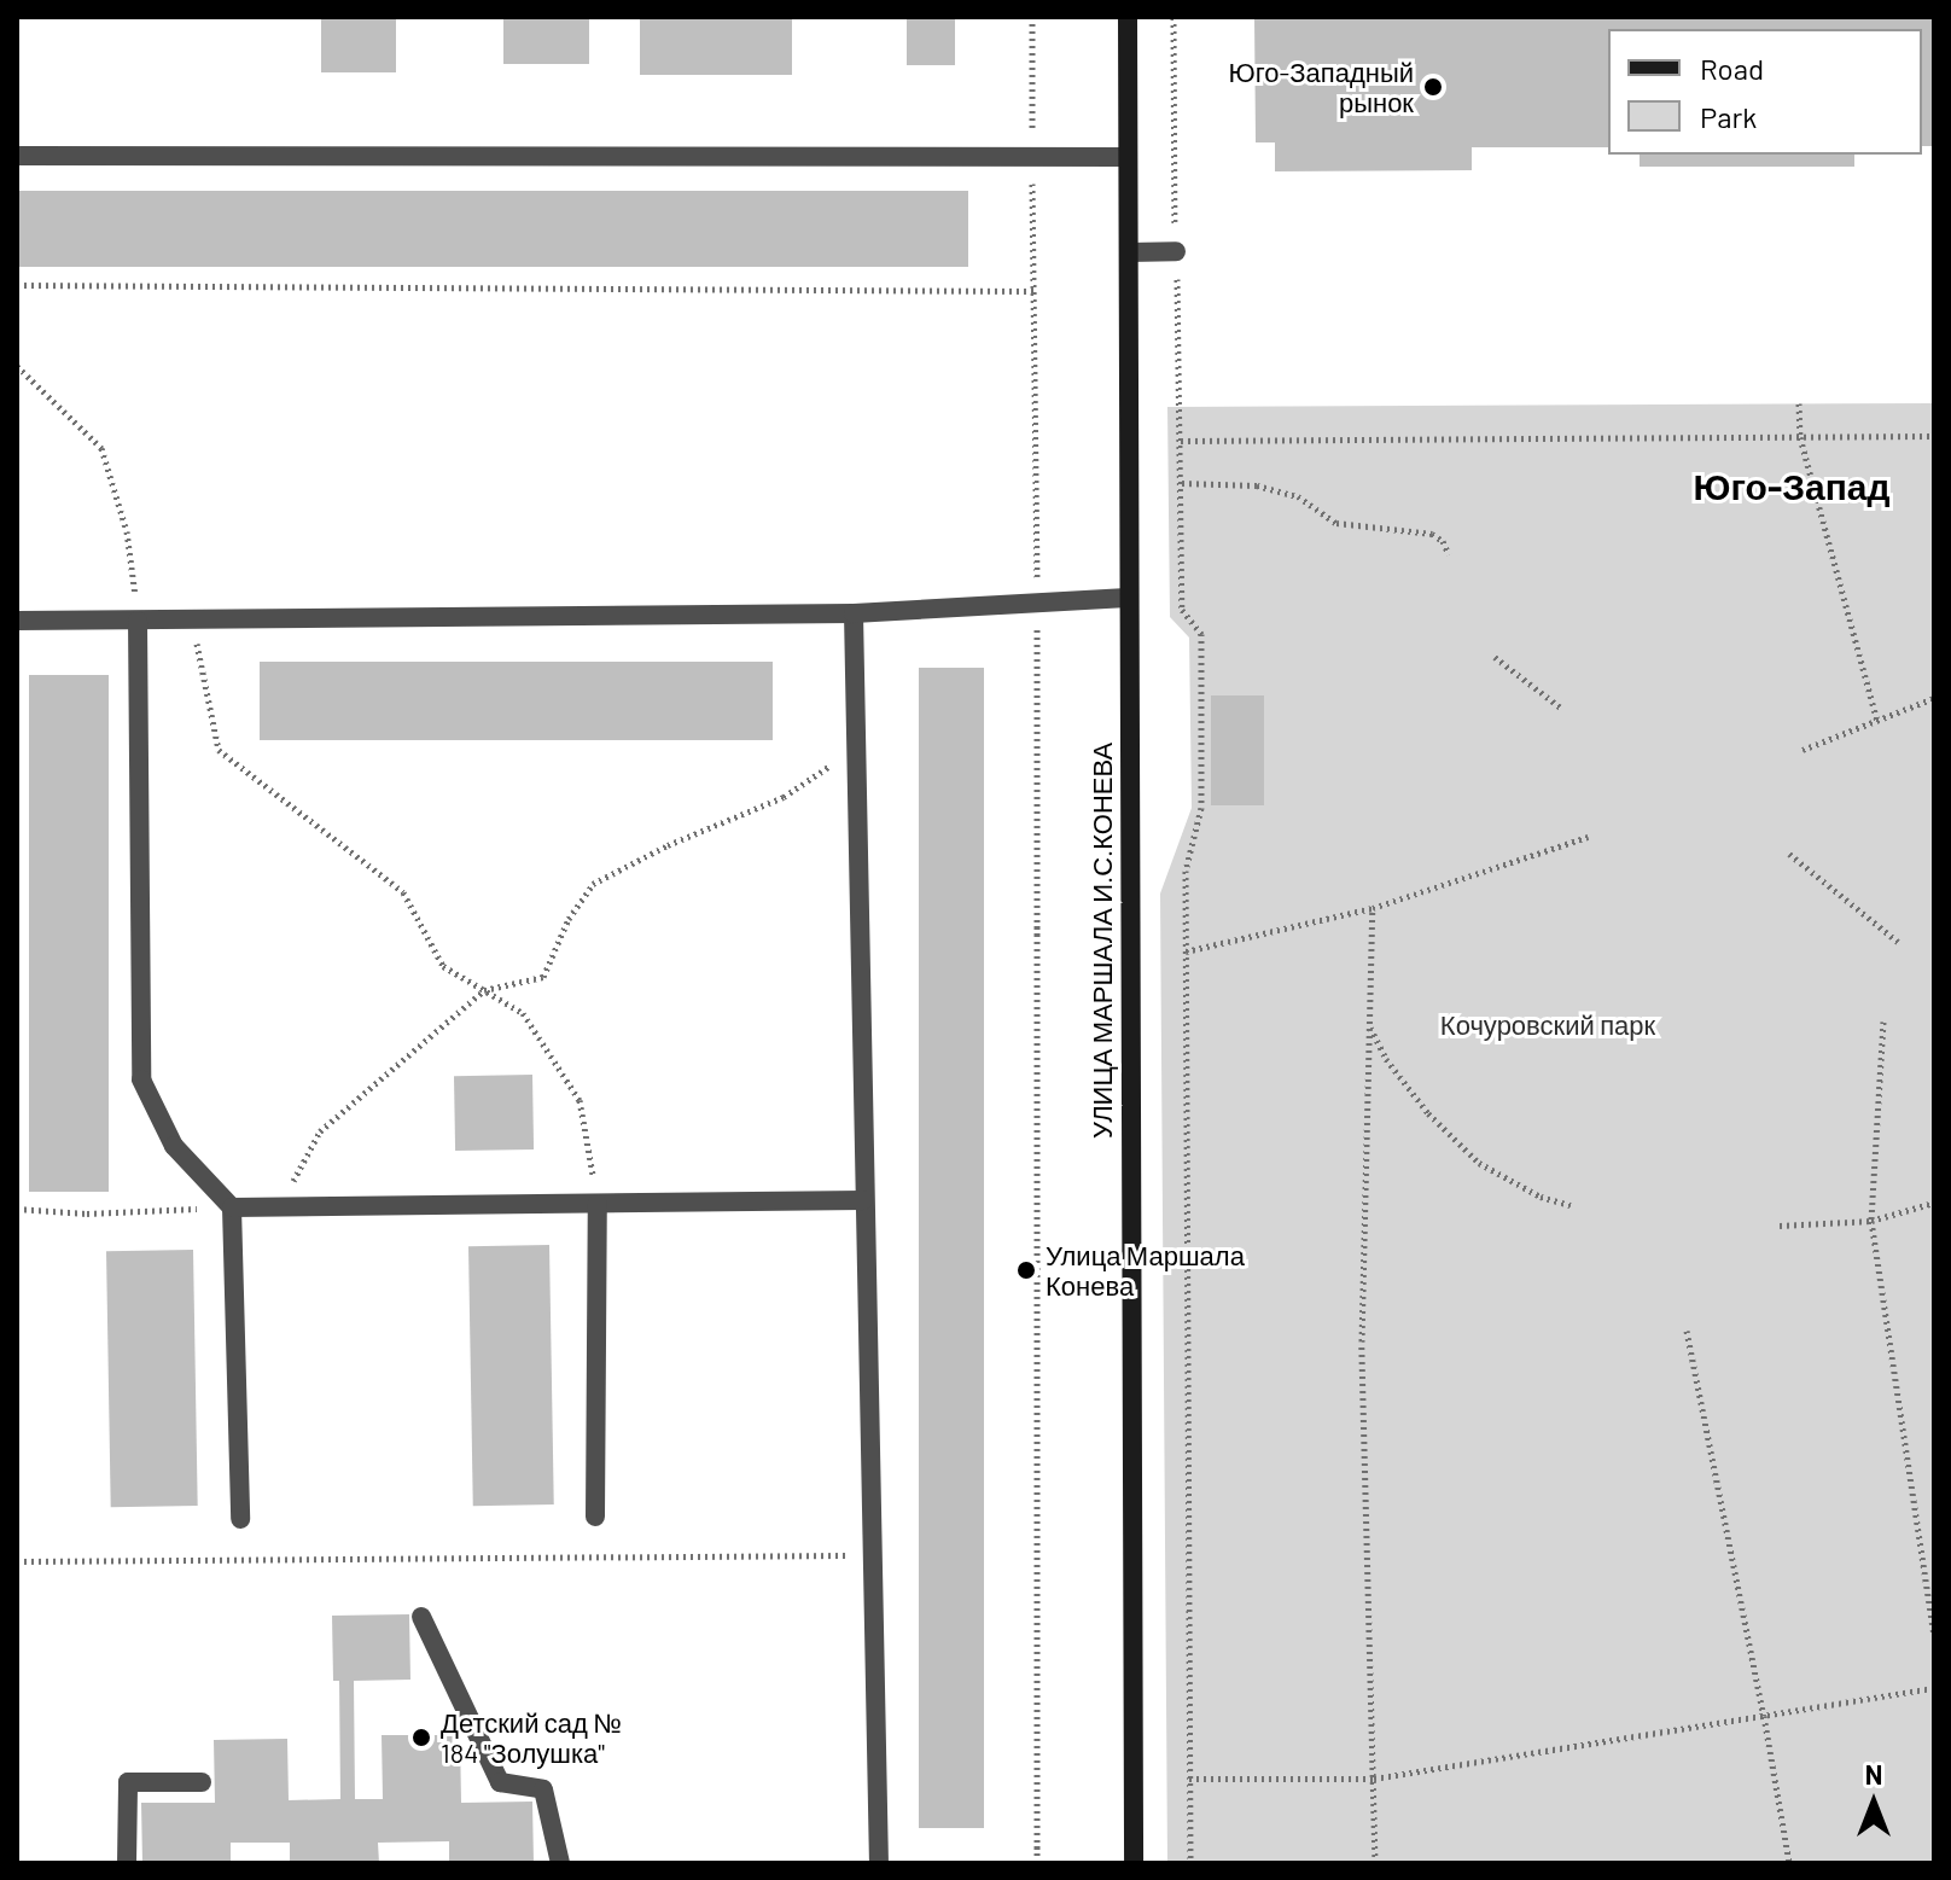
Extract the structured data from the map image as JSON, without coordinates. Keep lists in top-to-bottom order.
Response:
{
  "streets": {
    "main road": ["УЛИЦА МАРШАЛА И.С.КОНЕВА"]
  },
  "districts": ["Юго-Запад"],
  "parks": ["Кочуровский парк"],
  "places": ["Юго-Западный рынок", "Улица Маршала Конева", "Детский сад № 184 \"Золушка\""],
  "legend": ["Road", "Park"],
  "north": "top"
}
